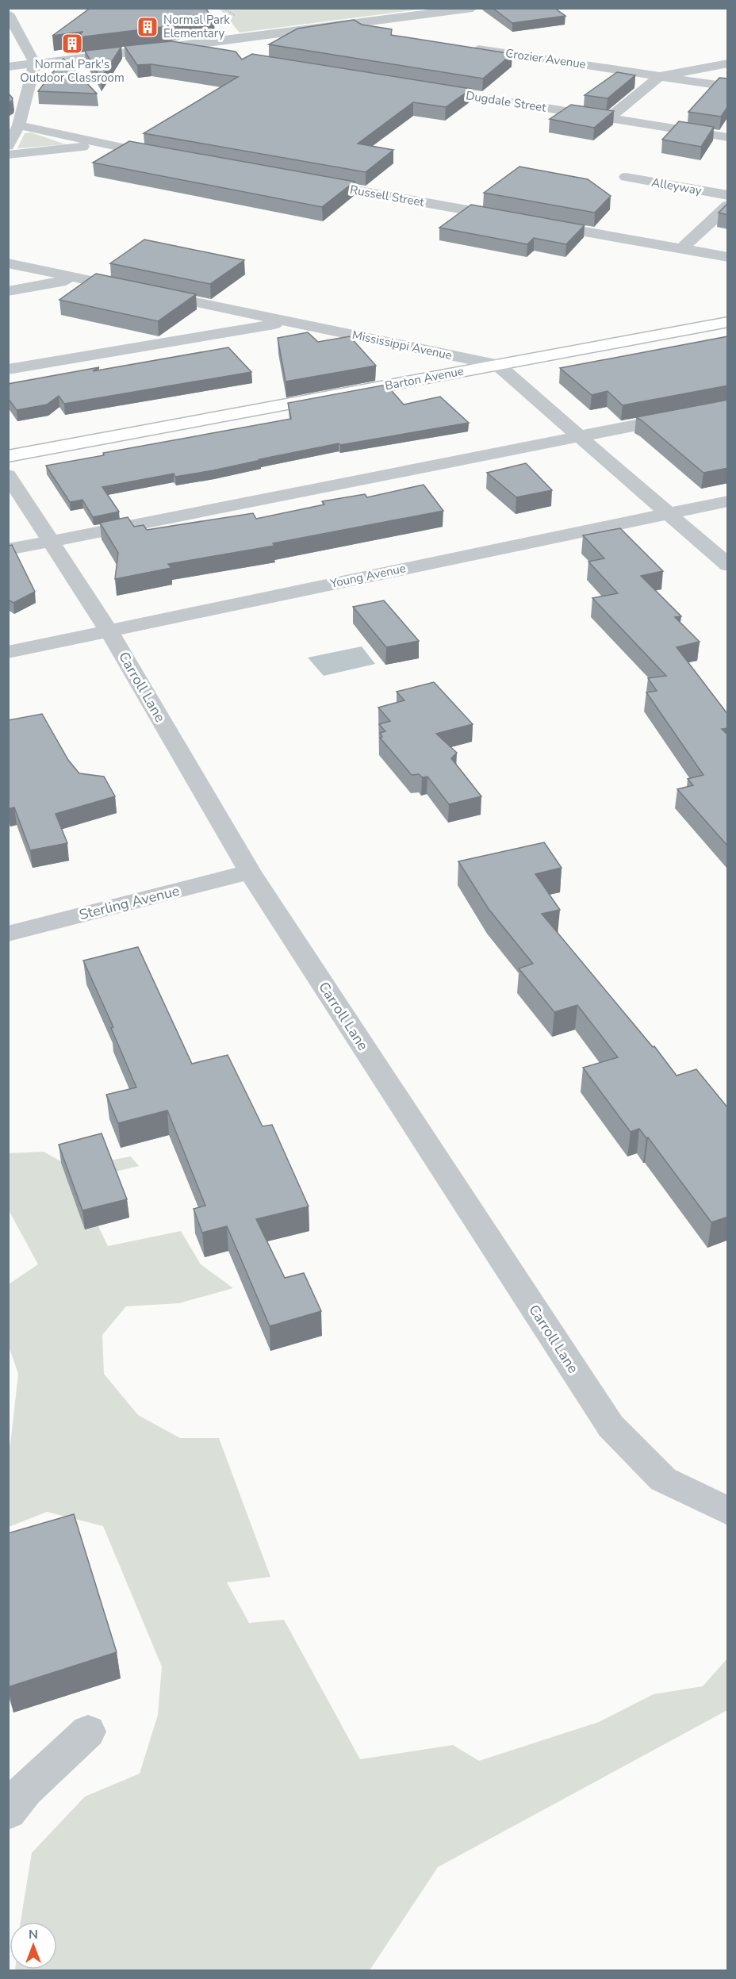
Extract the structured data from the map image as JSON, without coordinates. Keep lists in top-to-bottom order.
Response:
{
  "streets": {
    "main road": ["Barton Avenue"],
    "street": [
      "Crozier Avenue",
      "Dugdale Street",
      "Alleyway",
      "Russell Street",
      "Mississippi Avenue",
      "Young Avenue",
      "Carroll Lane",
      "Sterling Avenue"
    ]
  },
  "crossings": [
    ["Mississippi Avenue", "Barton Avenue"],
    ["Mississippi Avenue", "Young Avenue"],
    ["Young Avenue", "Carroll Lane"],
    ["Carroll Lane", "Sterling Avenue"]
  ],
  "places": {
    "building": ["Normal Park Elementary", "Normal Park's Outdoor Classroom"]
  },
  "north": "top"
}
